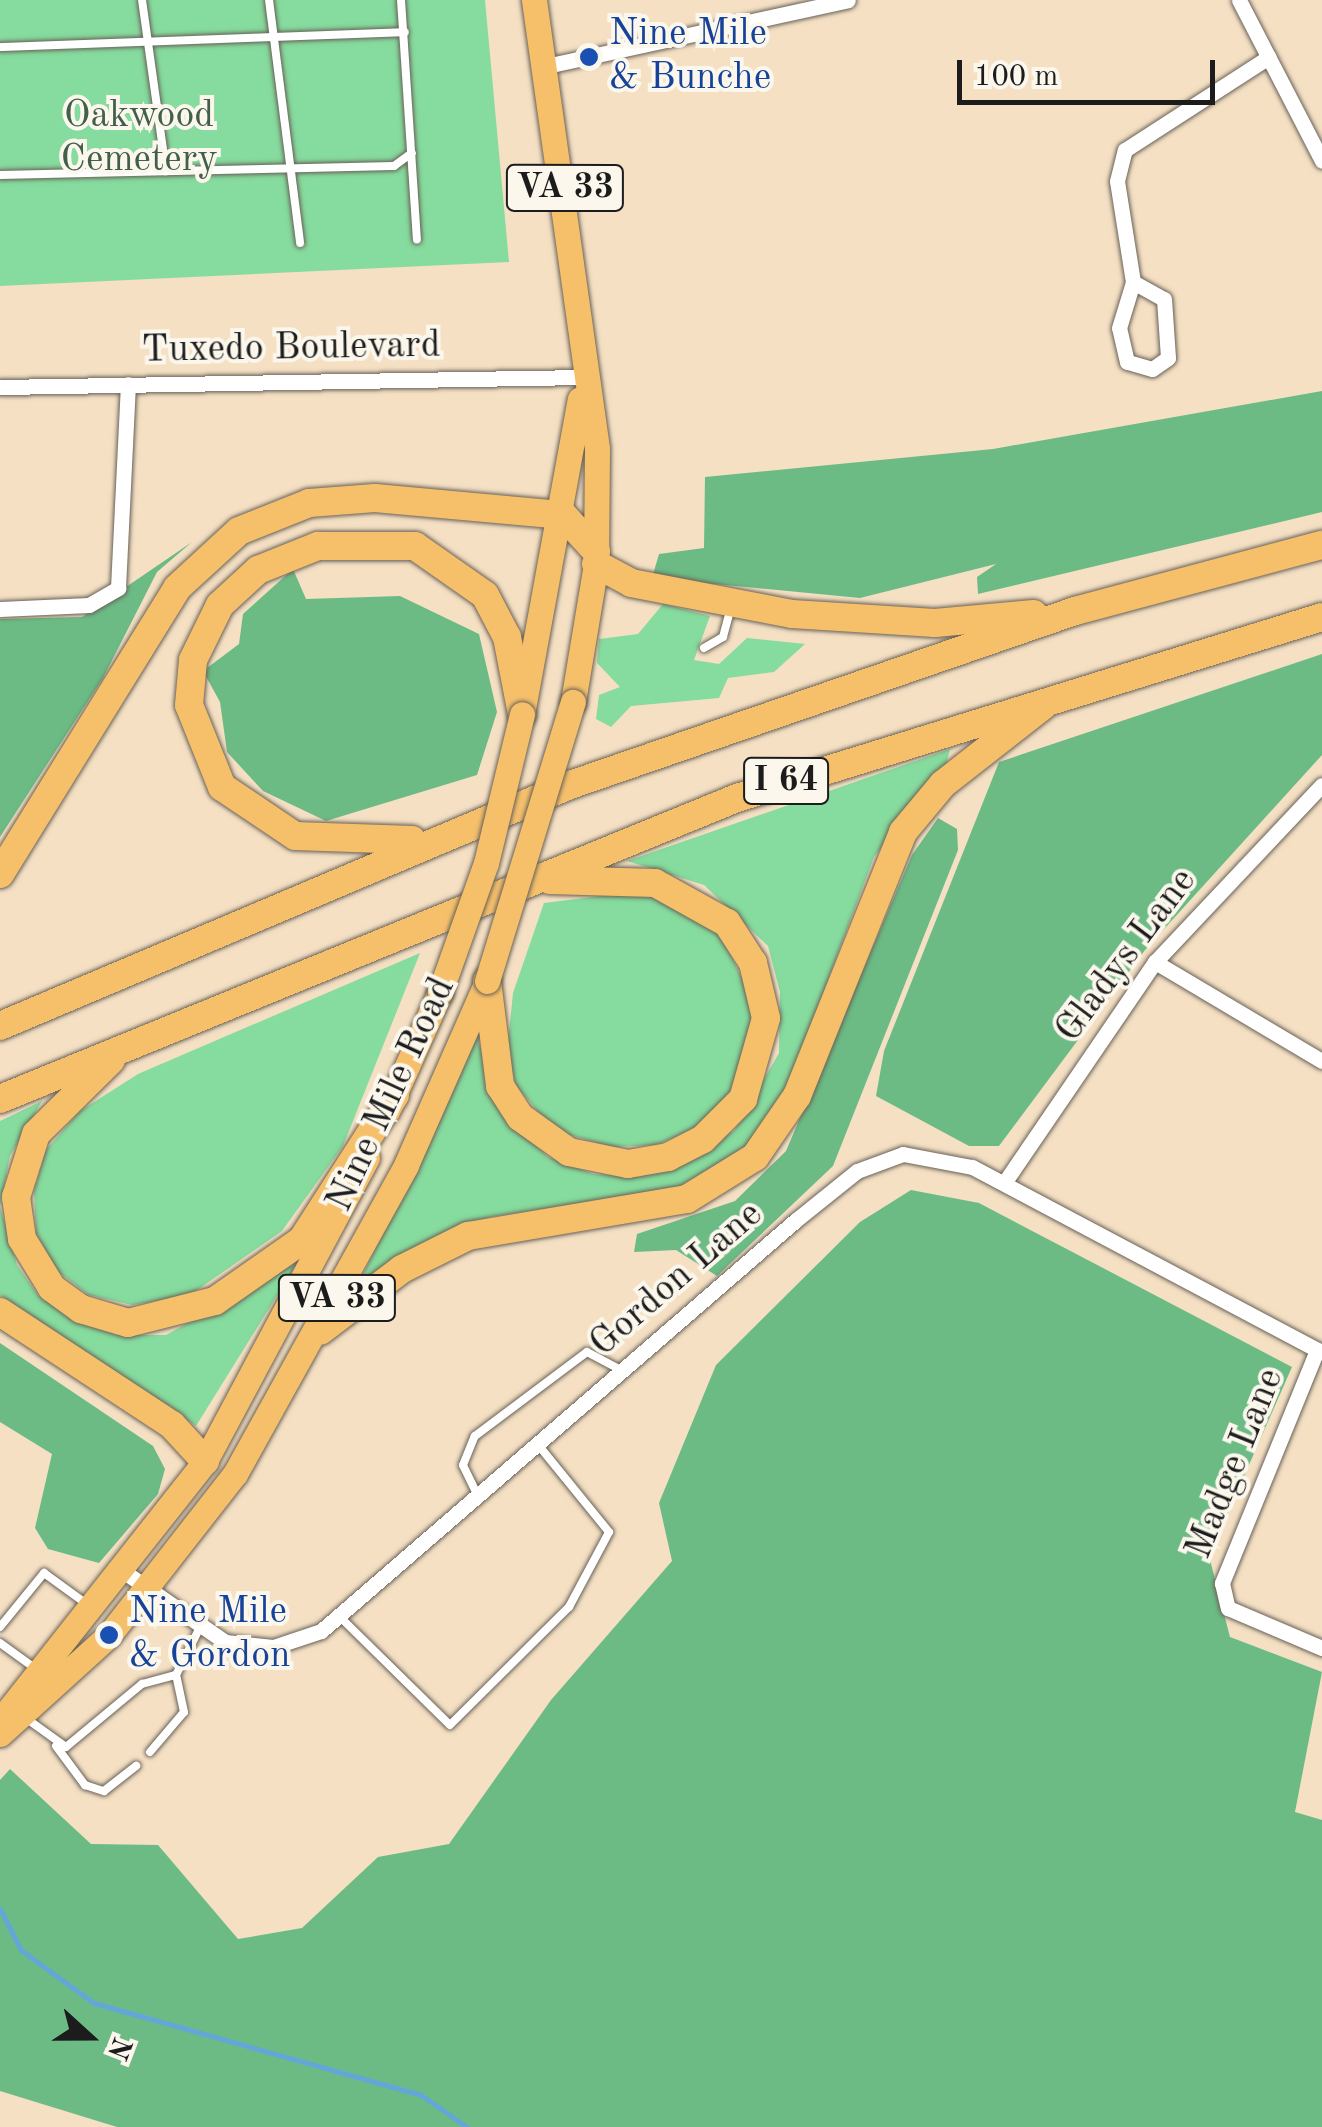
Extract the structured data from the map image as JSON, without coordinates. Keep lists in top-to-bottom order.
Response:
{
  "streets": {
    "highway": ["I 64"],
    "main road": ["VA 33", "Nine Mile Road"],
    "street": [
      "Tuxedo Boulevard",
      "Gladys Lane",
      "Gordon Lane",
      "Madge Lane"
    ]
  },
  "crossings": [
    ["Tuxedo Boulevard", "Nine Mile Road"],
    ["Gladys Lane", "Gordon Lane"],
    ["Nine Mile Road", "Gordon Lane"],
    ["Gordon Lane", "Madge Lane"]
  ],
  "parks": ["Oakwood Cemetery"],
  "places": ["Nine Mile & Bunche", "Nine Mile & Gordon"],
  "scale_bar": "100 m",
  "north": "right"
}
